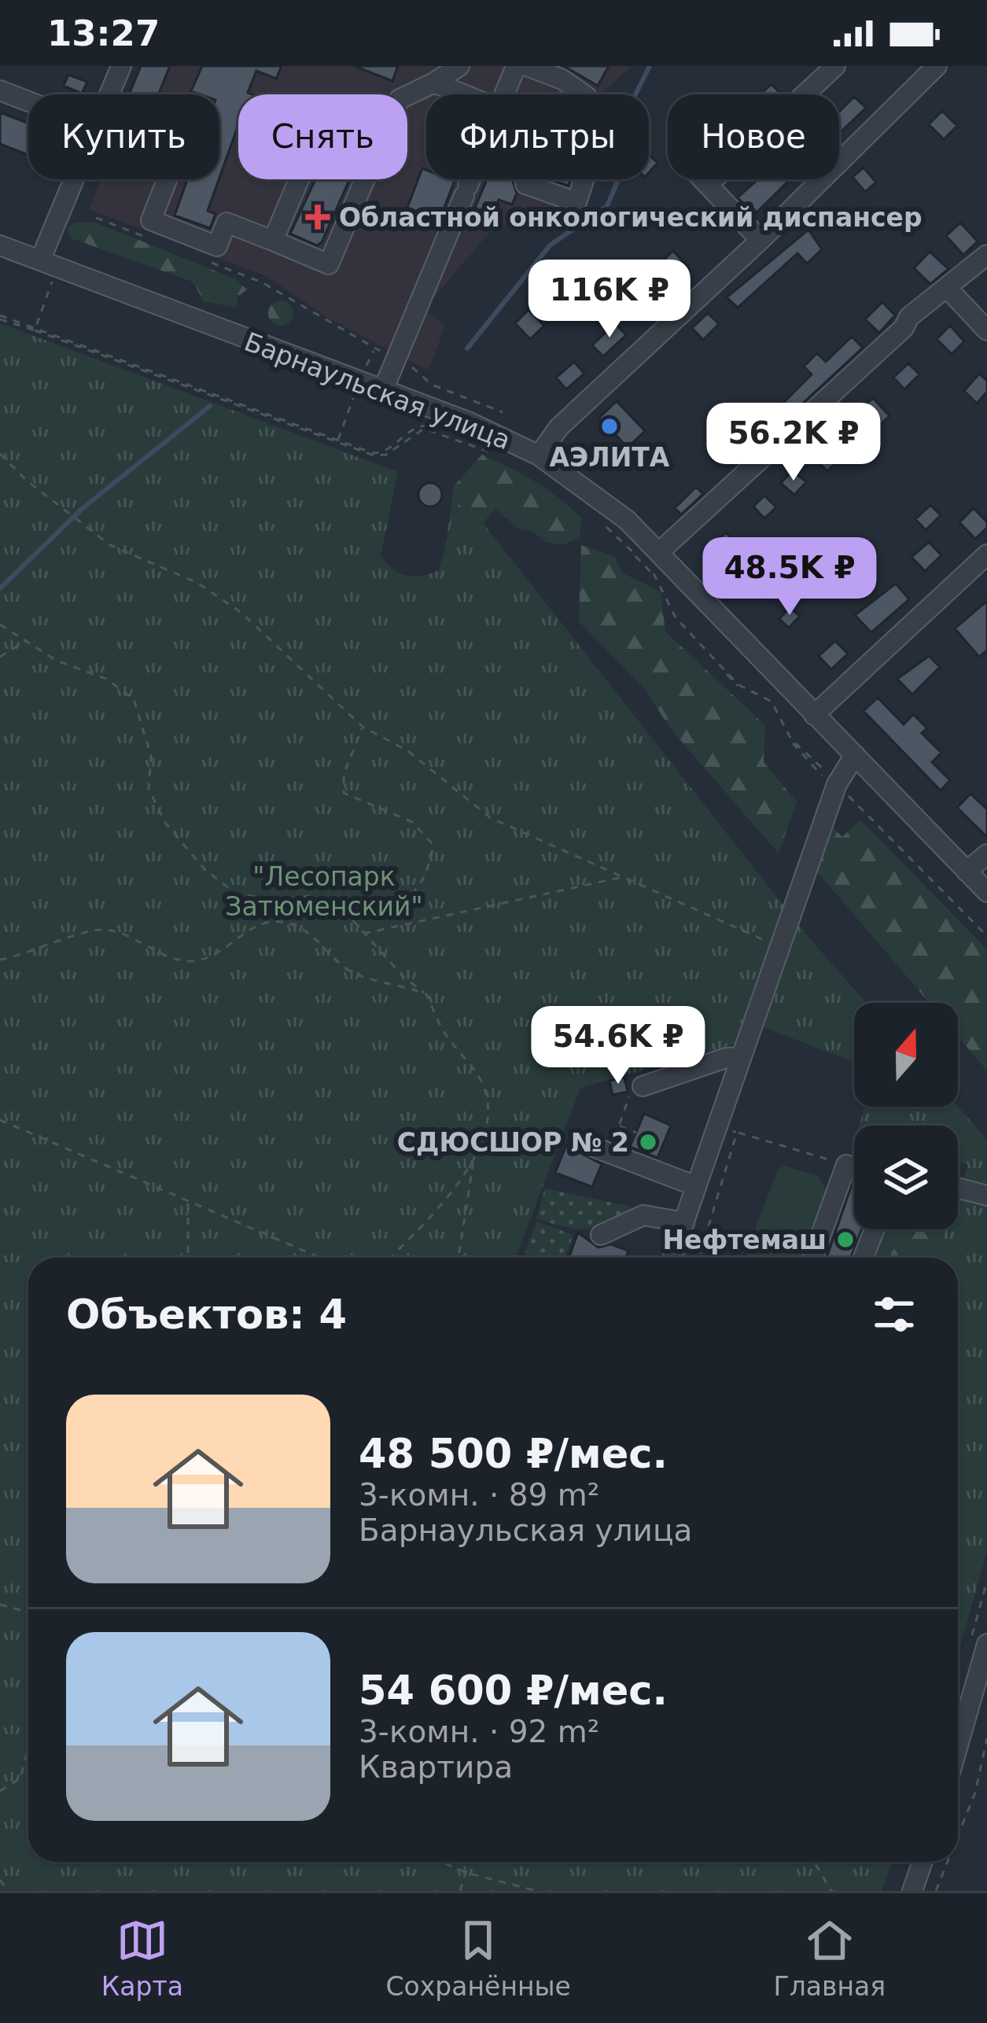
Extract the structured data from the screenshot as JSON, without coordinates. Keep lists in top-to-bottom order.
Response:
{
  "streets": {
    "street": ["Барнаульская улица"]
  },
  "parks": ["\"Лесопарк Затюменский\""],
  "places": {
    "health": ["Областной онкологический диспансер"],
    "other": ["АЭЛИТА", "СДЮСШОР № 2", "Нефтемаш"]
  },
  "north": "top",
  "page": {
    "status": "13:27",
    "chip": [
      "Купить",
      "Снять",
      "Фильтры",
      "Новое"
    ],
    "price": [
      "116K ₽",
      "56.2K ₽",
      "48.5K ₽",
      "54.6K ₽"
    ],
    "heading": "Объектов: 4",
    "list": [
      {
        "name": "48 500 ₽/мес.",
        "note": "3-комн. · 89 m² · Барнаульская улица"
      },
      {
        "name": "54 600 ₽/мес.",
        "note": "3-комн. · 92 m² · Квартира"
      }
    ],
    "tabs": ["Карта", "Сохранённые", "Главная"]
  }
}
